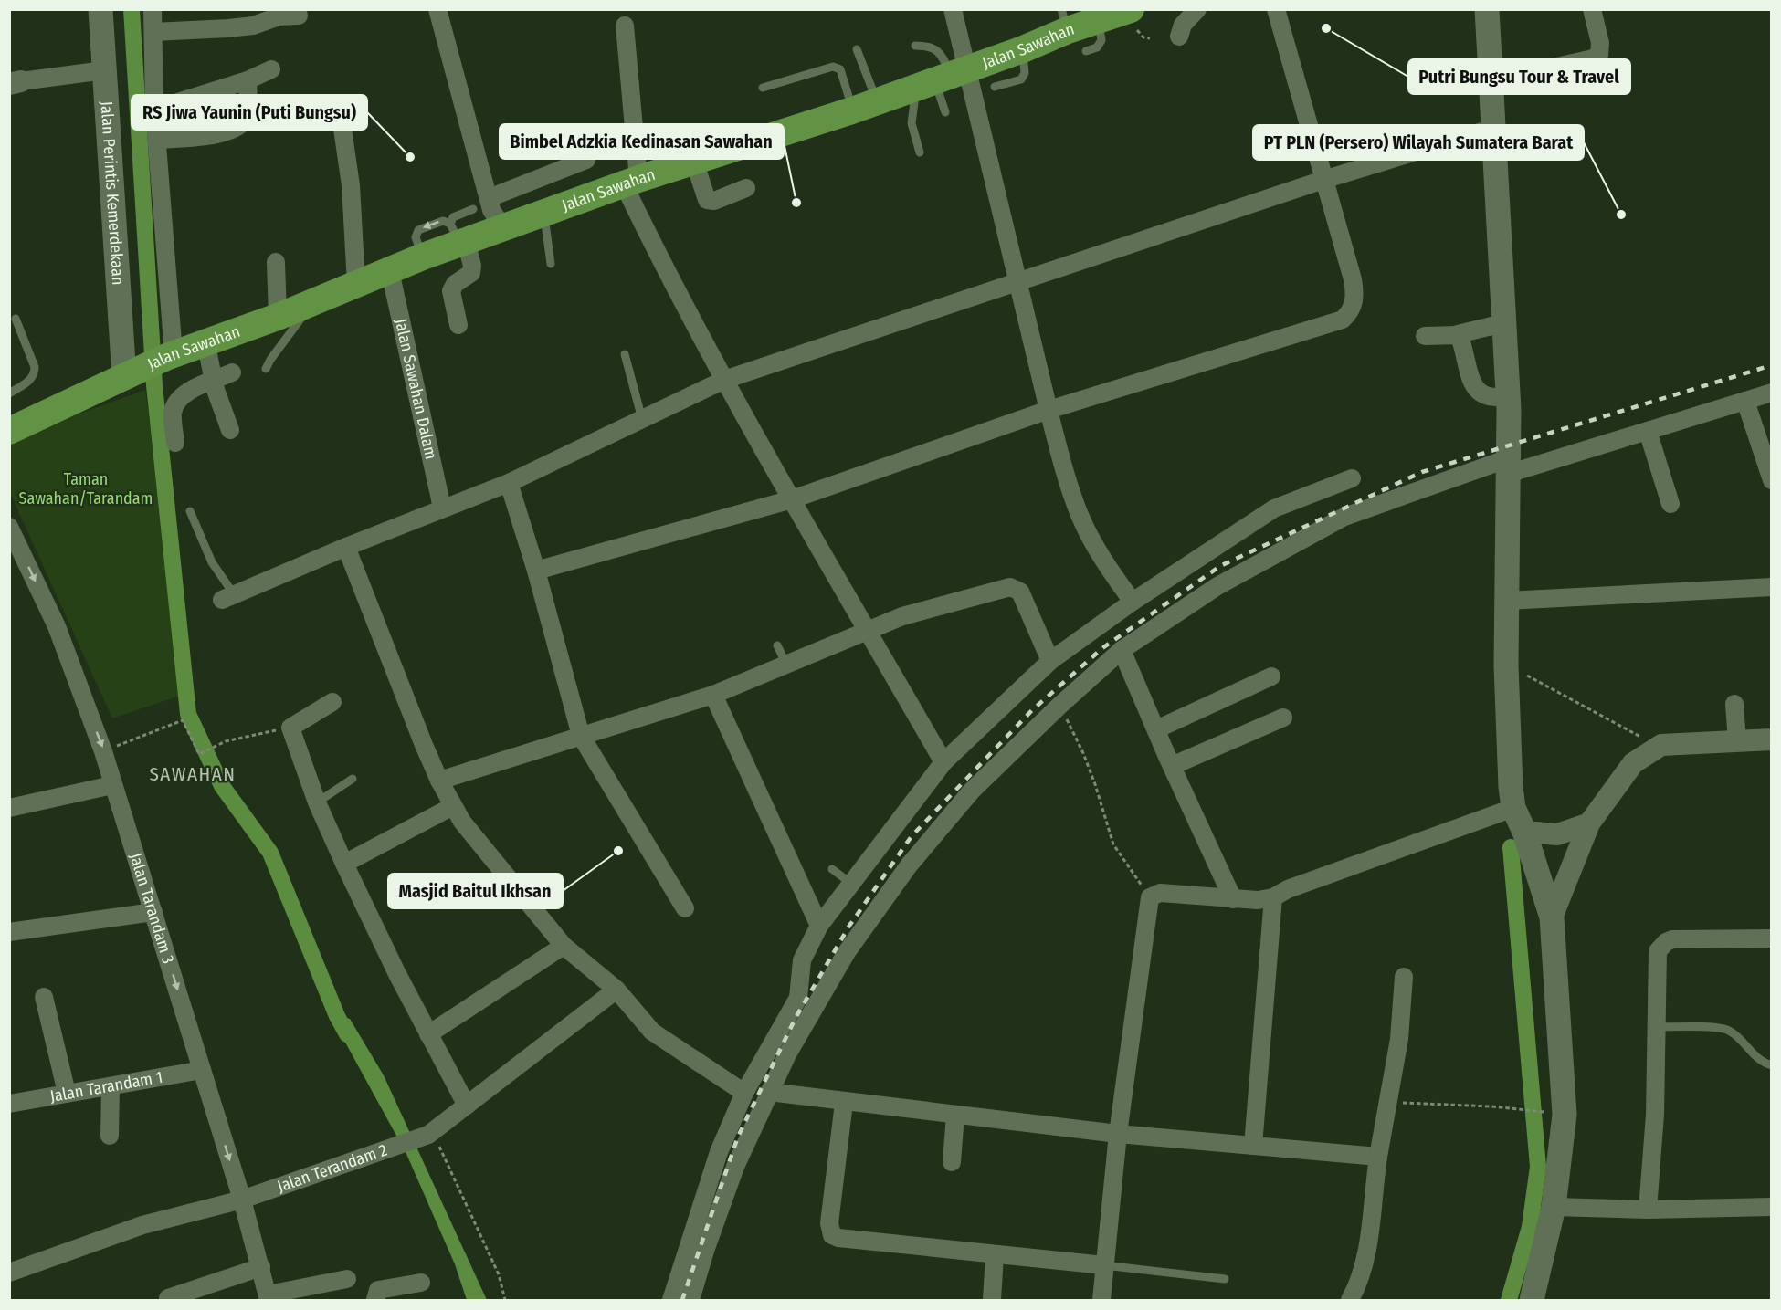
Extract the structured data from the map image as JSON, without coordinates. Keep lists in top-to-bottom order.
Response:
{
  "streets": {
    "main road": ["Jalan Sawahan", "Jalan Perintis Kemerdekaan"],
    "street": [
      "Jalan Sawahan Dalam",
      "Jalan Tarandam 3",
      "Jalan Tarandam 1",
      "Jalan Terandam 2"
    ]
  },
  "crossings": [
    ["Jalan Sawahan", "Jalan Perintis Kemerdekaan"],
    ["Jalan Sawahan", "Jalan Sawahan Dalam"],
    ["Jalan Tarandam 3", "Jalan Tarandam 1"],
    ["Jalan Tarandam 3", "Jalan Terandam 2"]
  ],
  "one_way": ["Jalan Tarandam 3"],
  "districts": ["SAWAHAN"],
  "parks": ["Taman Sawahan/Tarandam"],
  "places": [
    "Putri Bungsu Tour & Travel",
    "RS Jiwa Yaunin (Puti Bungsu)",
    "Bimbel Adzkia Kedinasan Sawahan",
    "PT PLN (Persero) Wilayah Sumatera Barat",
    "Masjid Baitul Ikhsan"
  ]
}
